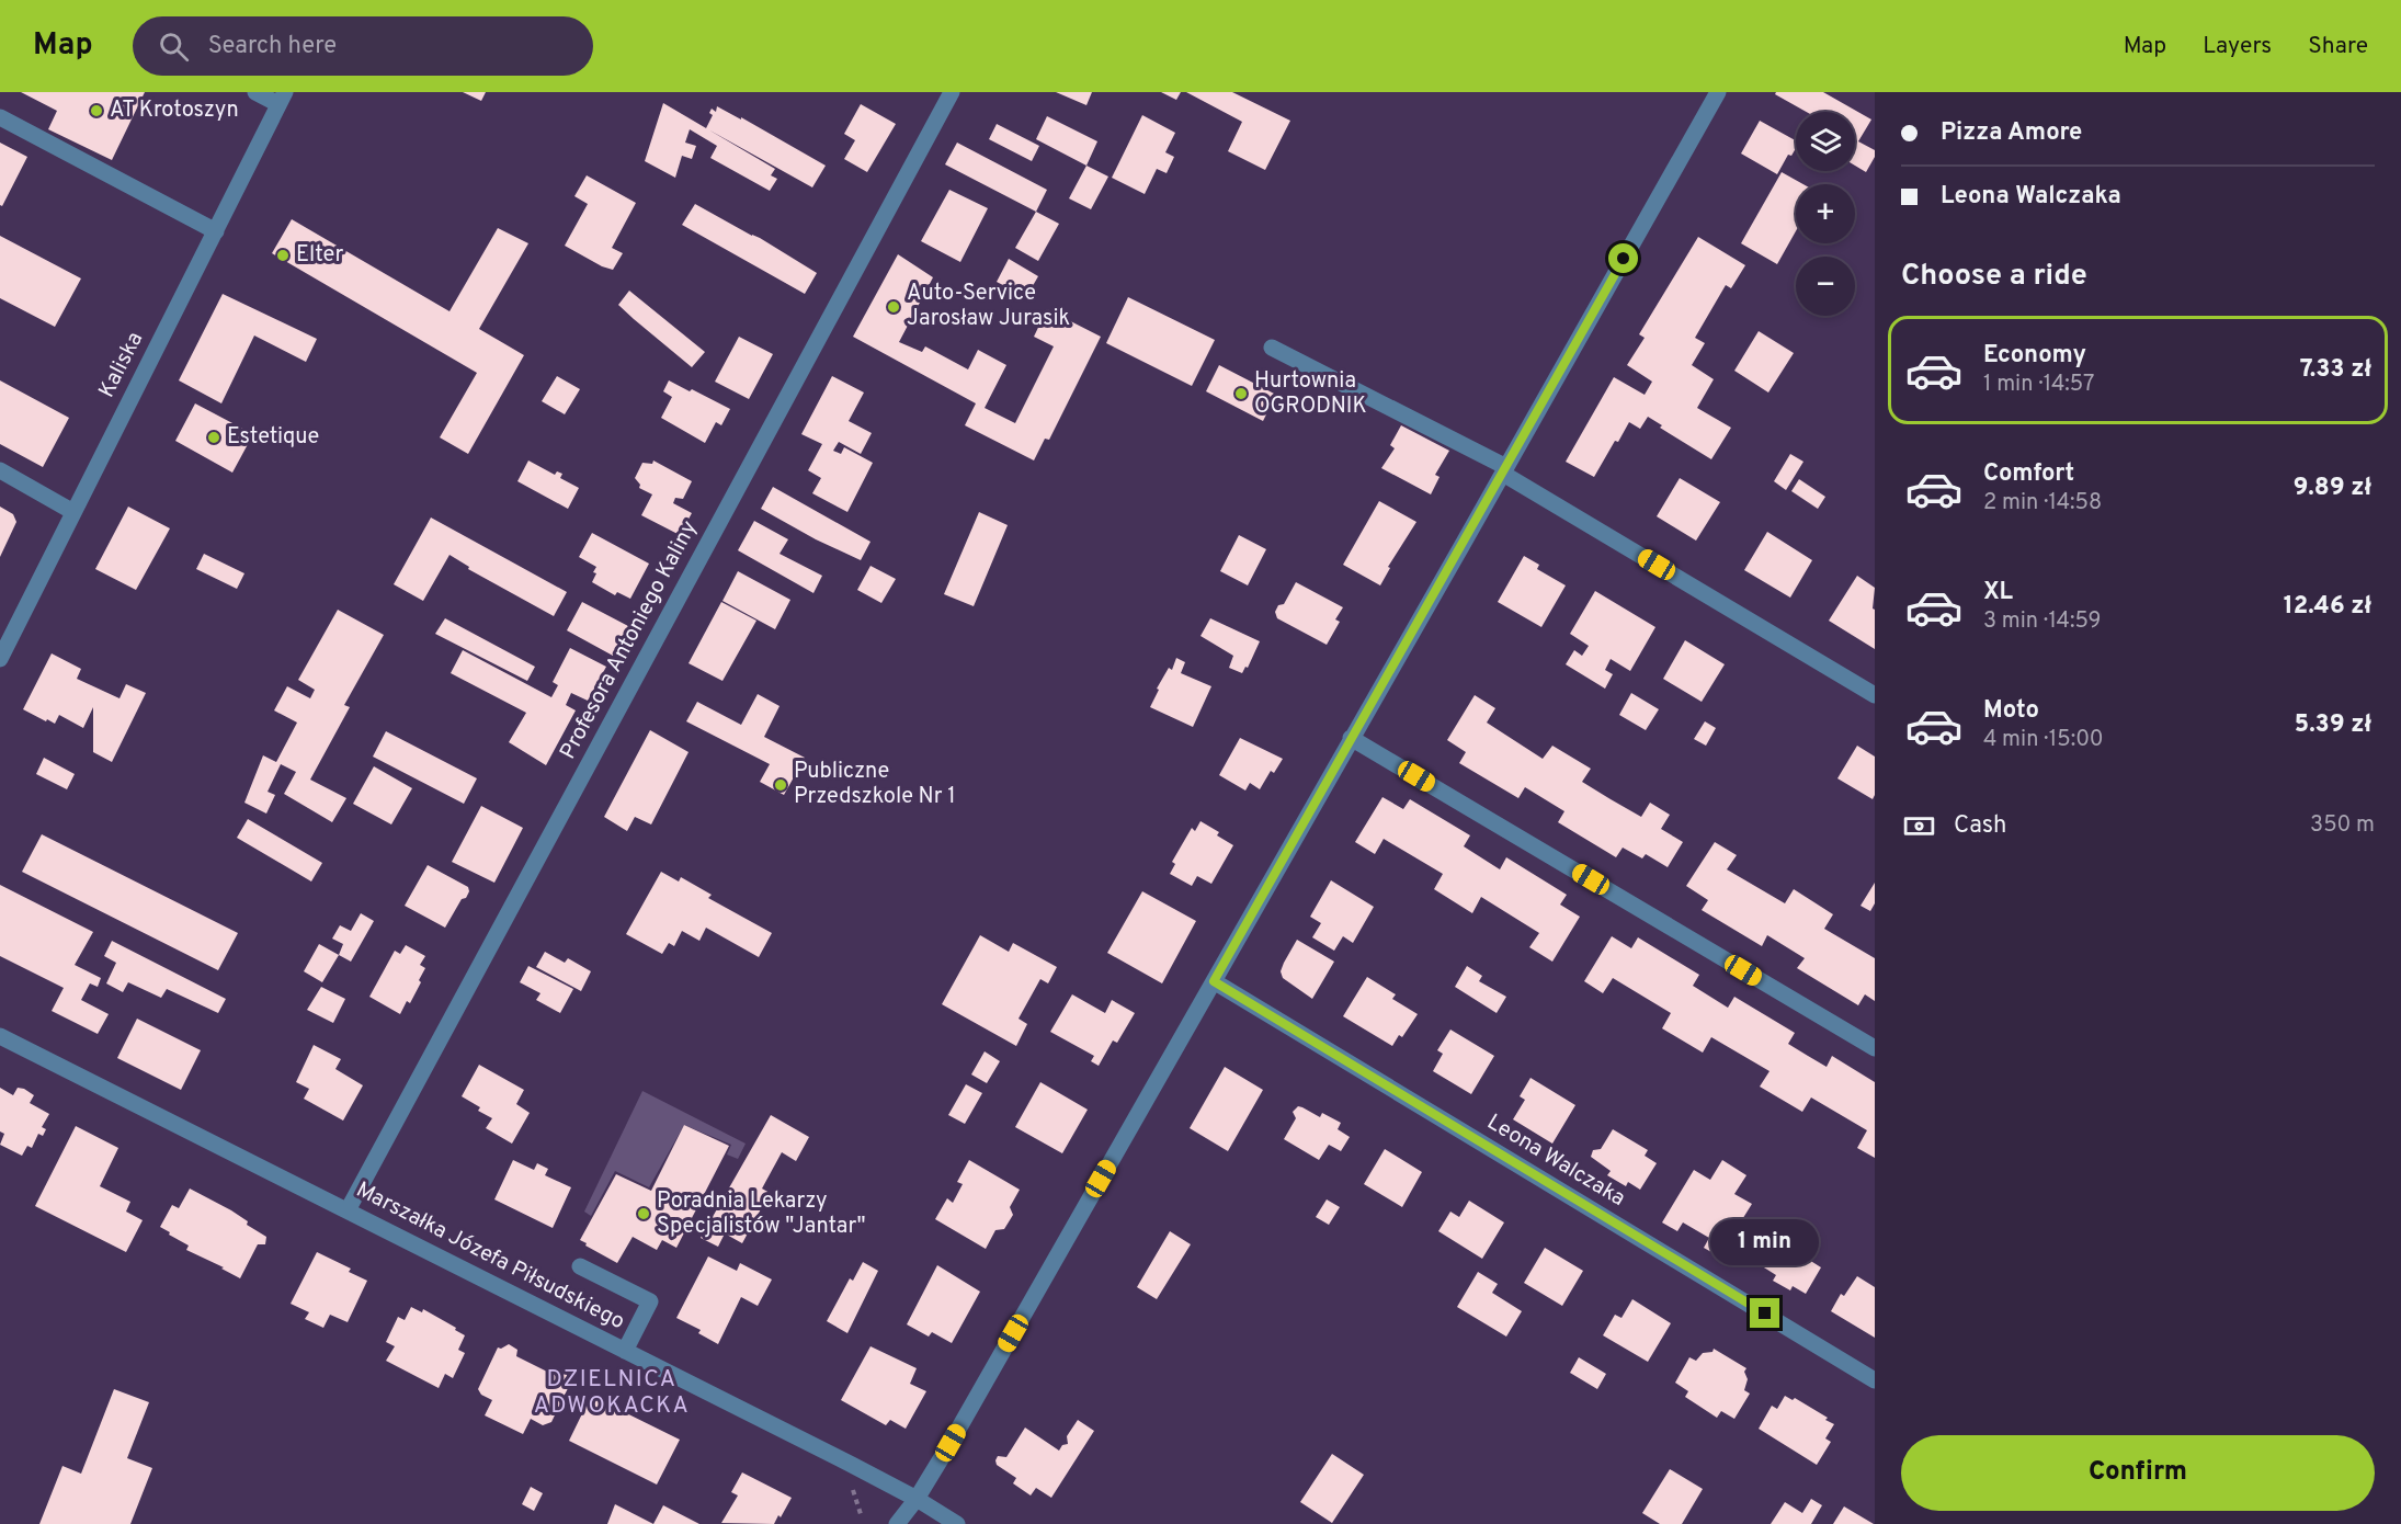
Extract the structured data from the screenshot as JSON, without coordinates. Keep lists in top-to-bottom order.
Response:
{
  "streets": {
    "street": [
      "Kaliska",
      "Profesora Antoniego Kaliny",
      "Leona Walczaka",
      "Marszałka Józefa Piłsudskiego"
    ]
  },
  "crossings": [
    ["Profesora Antoniego Kaliny", "Marszałka Józefa Piłsudskiego"]
  ],
  "districts": ["DZIELNICA ADWOKACKA"],
  "places": [
    "AT Krotoszyn",
    "Elter",
    "Auto-Service Jarosław Jurasik",
    "Hurtownia OGRODNIK",
    "Estetique",
    "Publiczne Przedszkole Nr 1",
    "Poradnia Lekarzy Specjalistów \"Jantar\""
  ],
  "page": {
    "header": "Map",
    "search": "Search here",
    "nav": ["Map", "Layers", "Share"],
    "banner": ["Pizza Amore", "Leona Walczaka"],
    "map_buttons": ["+", "−"],
    "heading": "Choose a ride",
    "list": [
      {
        "name": "Economy",
        "note": "1 min · 14:57",
        "value": "7.33 zł"
      },
      {
        "name": "Comfort",
        "note": "2 min · 14:58",
        "value": "9.89 zł"
      },
      {
        "name": "XL",
        "note": "3 min · 14:59",
        "value": "12.46 zł"
      },
      {
        "name": "Moto",
        "note": "4 min · 15:00",
        "value": "5.39 zł"
      }
    ],
    "pay": ["Cash", "350 m"],
    "bubble": "1 min",
    "buttons": "Confirm"
  }
}
